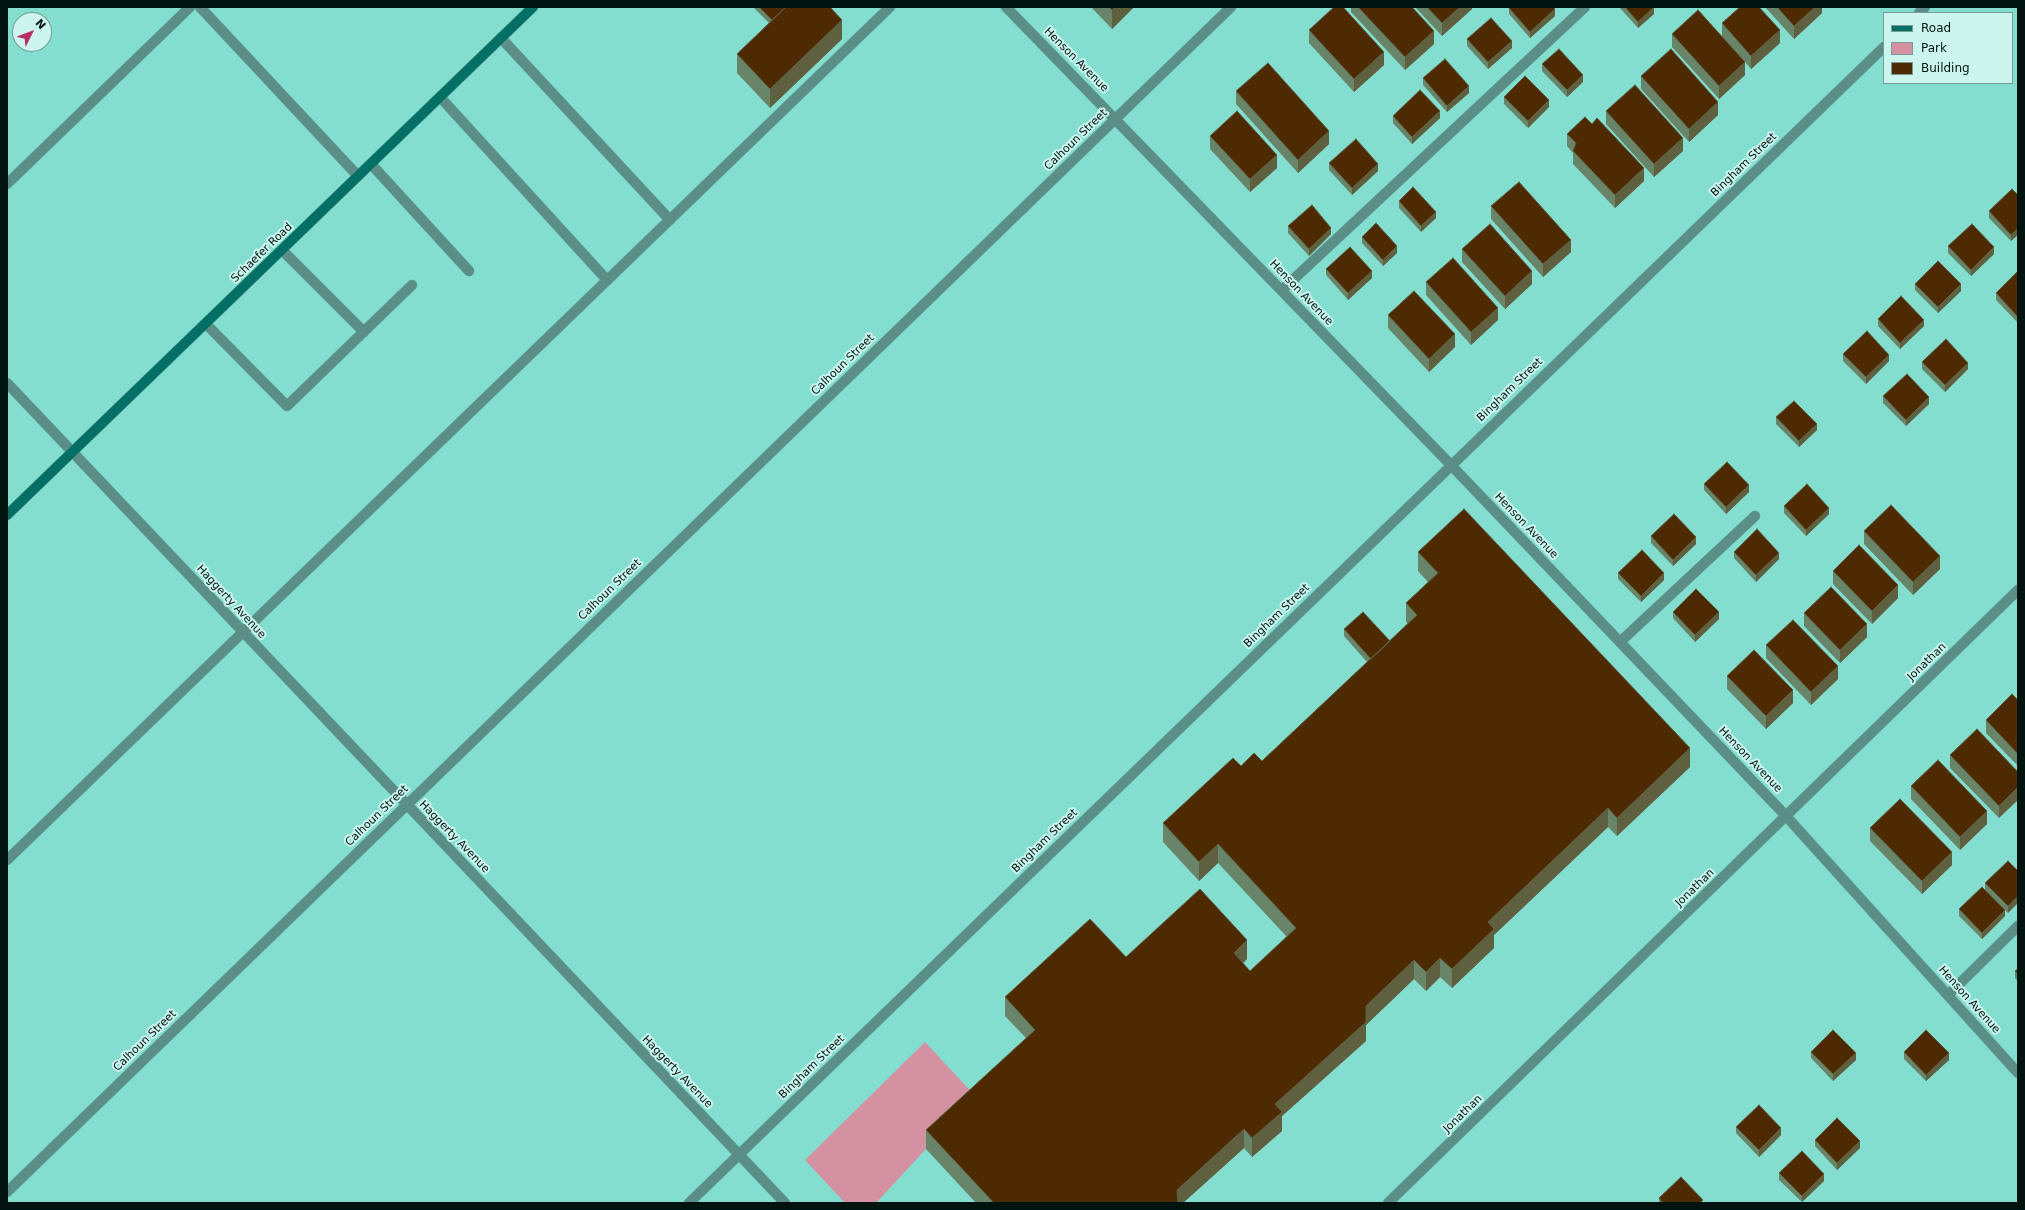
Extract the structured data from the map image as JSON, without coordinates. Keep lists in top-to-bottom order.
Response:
{
  "streets": {
    "main road": ["Schaefer Road"],
    "street": [
      "Henson Avenue",
      "Calhoun Street",
      "Bingham Street",
      "Haggerty Avenue",
      "Jonathan"
    ]
  },
  "crossings": [
    ["Henson Avenue", "Calhoun Street"],
    ["Henson Avenue", "Bingham Street"],
    ["Henson Avenue", "Jonathan"],
    ["Calhoun Street", "Haggerty Avenue"],
    ["Bingham Street", "Haggerty Avenue"],
    ["Schaefer Road", "Haggerty Avenue"]
  ],
  "legend": ["Road", "Park", "Building"],
  "north": "top right"
}
